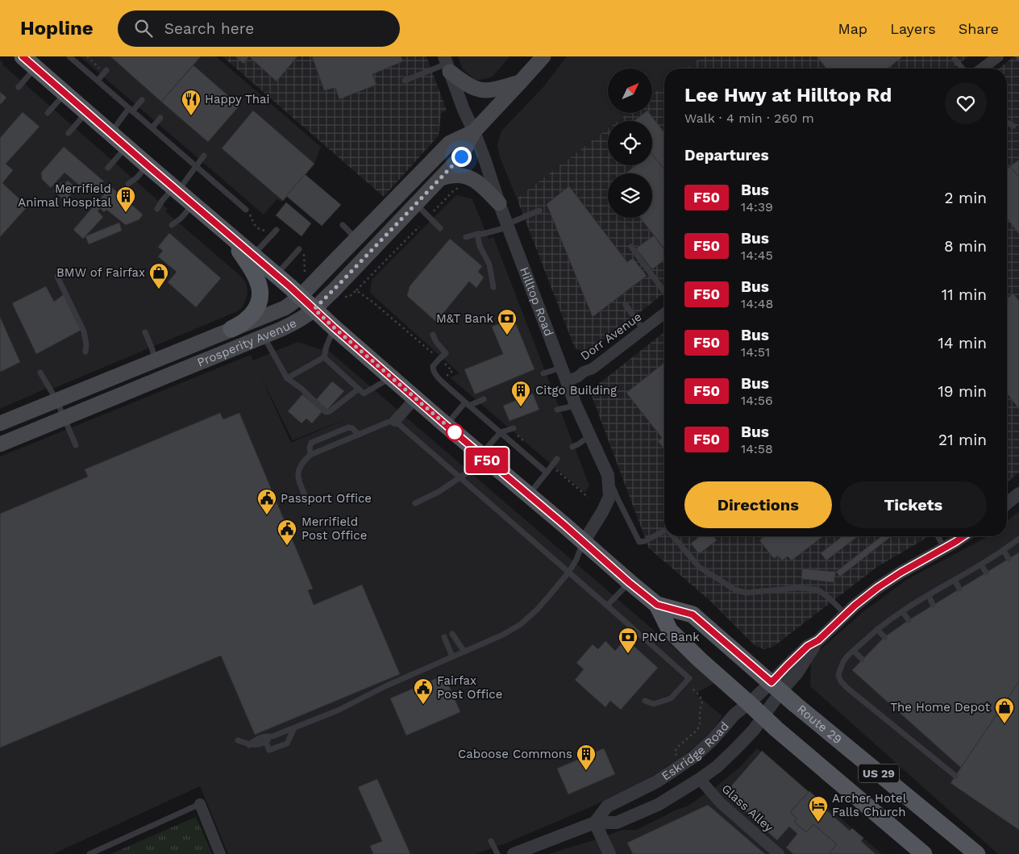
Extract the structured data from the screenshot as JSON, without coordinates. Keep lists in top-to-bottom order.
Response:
{
  "streets": {
    "main road": ["Prosperity Avenue", "Route 29", "US 29"],
    "street": [
      "Hilltop Road",
      "Dorr Avenue",
      "Eskridge Road",
      "Glass Alley"
    ]
  },
  "crossings": [
    ["Hilltop Road", "Dorr Avenue"],
    ["Hilltop Road", "Prosperity Avenue"],
    ["Hilltop Road", "Route 29"],
    ["Prosperity Avenue", "Route 29"],
    ["Route 29", "Eskridge Road"],
    ["Eskridge Road", "Glass Alley"]
  ],
  "places": {
    "restaurant": ["Happy Thai"],
    "building": ["Merrifield Animal Hospital", "Citgo Building", "Caboose Commons"],
    "shop": ["BMW of Fairfax", "The Home Depot"],
    "bank": ["M&T Bank", "PNC Bank"],
    "public building": ["Passport Office", "Merrifield Post Office", "Fairfax Post Office"],
    "hotel": ["Archer Hotel Falls Church"]
  },
  "lines": ["bus line F50"],
  "north": "top right",
  "page": {
    "header": "Hopline",
    "search": "Search here",
    "nav": ["Map", "Layers", "Share"],
    "on_map": "F50",
    "heading": [
      ["Lee Hwy at Hilltop Rd", "Walk · 4 min · 260 m"],
      "Departures"
    ],
    "list": [
      {
        "mark": "F50",
        "name": "Bus",
        "note": "14:39",
        "value": "2 min"
      },
      {
        "mark": "F50",
        "name": "Bus",
        "note": "14:45",
        "value": "8 min"
      },
      {
        "mark": "F50",
        "name": "Bus",
        "note": "14:48",
        "value": "11 min"
      },
      {
        "mark": "F50",
        "name": "Bus",
        "note": "14:51",
        "value": "14 min"
      },
      {
        "mark": "F50",
        "name": "Bus",
        "note": "14:56",
        "value": "19 min"
      },
      {
        "mark": "F50",
        "name": "Bus",
        "note": "14:58",
        "value": "21 min"
      }
    ],
    "buttons": ["Directions", "Tickets"]
  }
}
